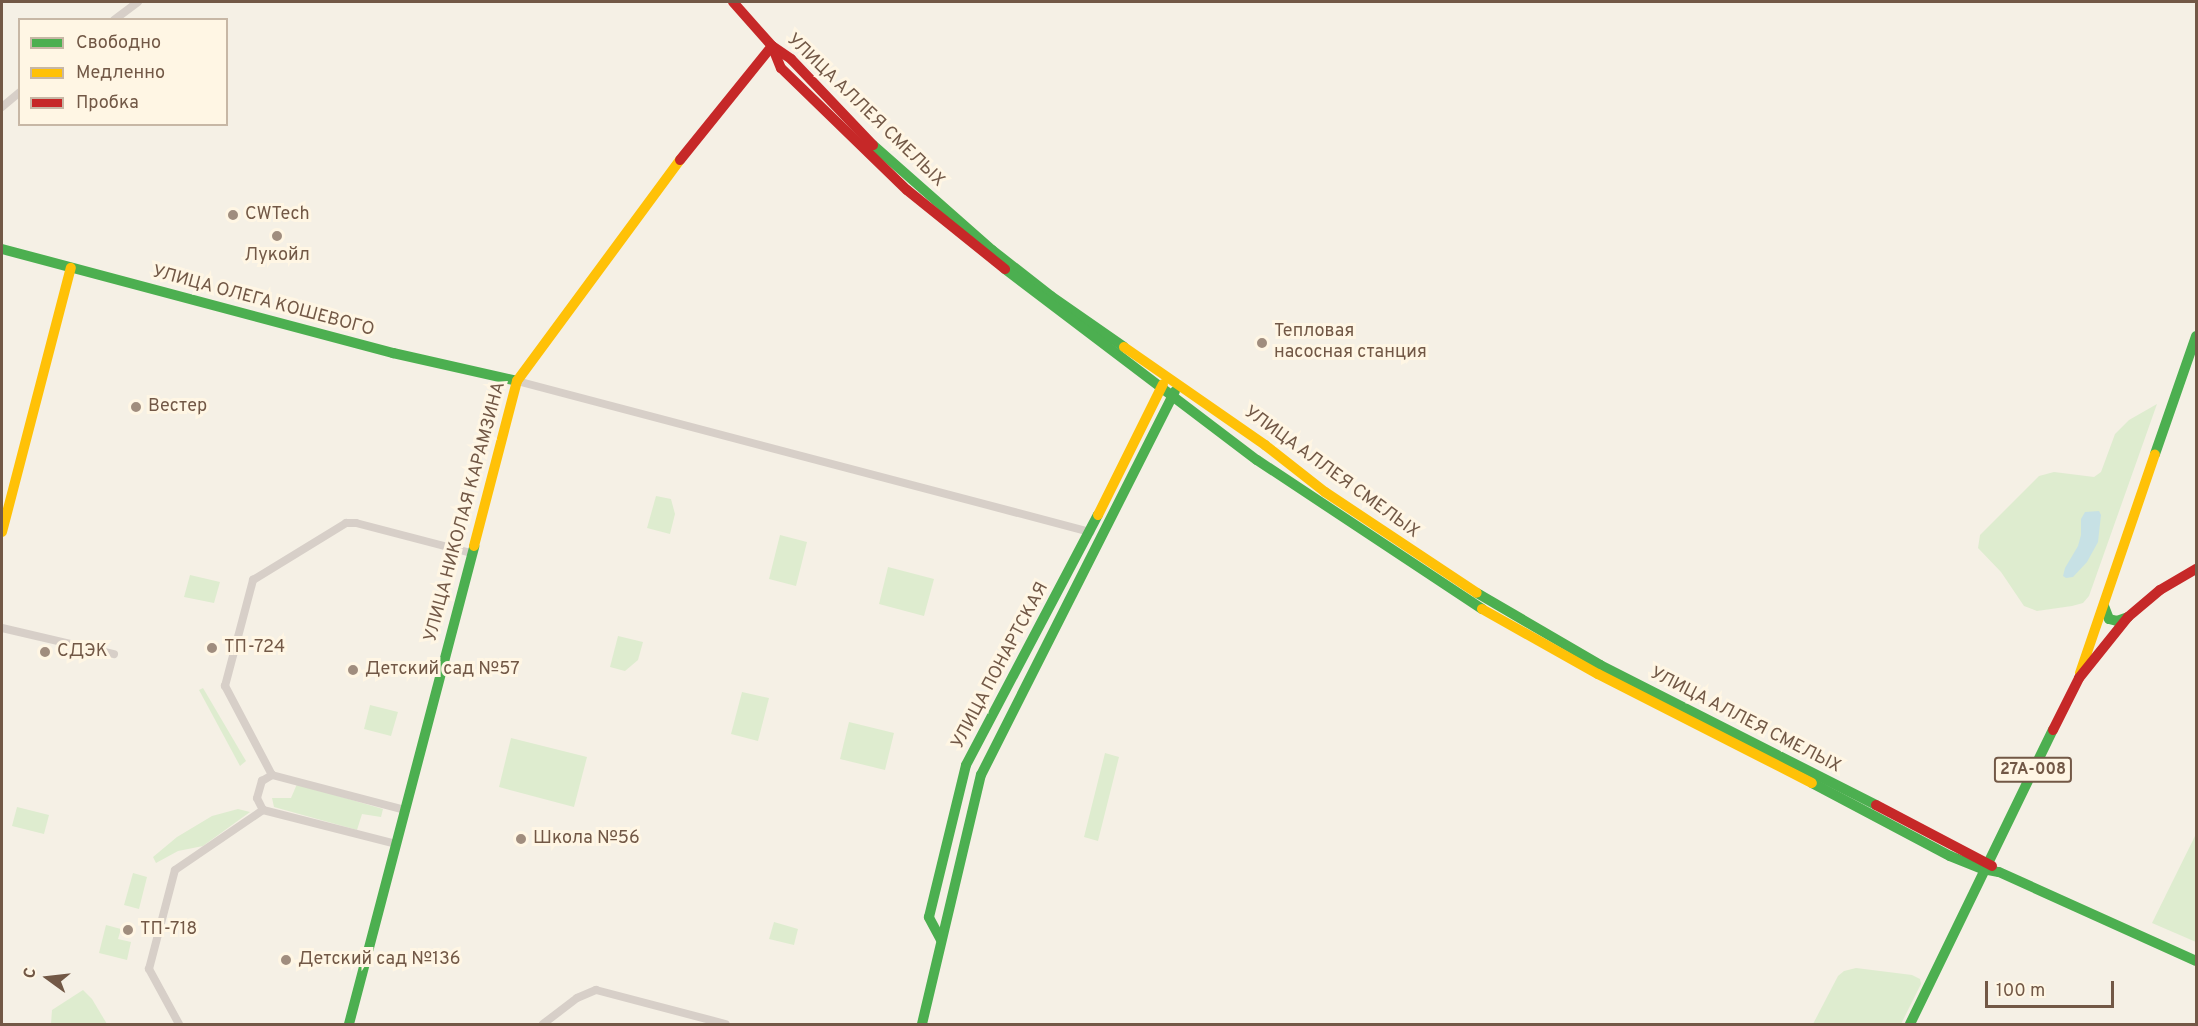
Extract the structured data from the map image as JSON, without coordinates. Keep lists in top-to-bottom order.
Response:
{
  "streets": {
    "main road": [
      "УЛИЦА АЛЛЕЯ СМЕЛЫХ",
      "УЛИЦА ОЛЕГА КОШЕВОГО",
      "УЛИЦА НИКОЛАЯ КАРАМЗИНА",
      "УЛИЦА ПОНАРТСКАЯ",
      "27А-008"
    ]
  },
  "crossings": [
    ["УЛИЦА АЛЛЕЯ СМЕЛЫХ", "УЛИЦА НИКОЛАЯ КАРАМЗИНА"],
    ["УЛИЦА АЛЛЕЯ СМЕЛЫХ", "УЛИЦА ПОНАРТСКАЯ"],
    ["УЛИЦА АЛЛЕЯ СМЕЛЫХ", "27А-008"],
    ["УЛИЦА ОЛЕГА КОШЕВОГО", "УЛИЦА НИКОЛАЯ КАРАМЗИНА"]
  ],
  "places": [
    "CWTech",
    "Лукойл",
    "Тепловая насосная станция",
    "Вестер",
    "ТП-724",
    "СДЭК",
    "Детский сад №57",
    "Школа №56",
    "ТП-718",
    "Детский сад №136"
  ],
  "legend": ["Свободно", "Медленно", "Пробка"],
  "scale_bar": "100 m",
  "north": "left"
}
